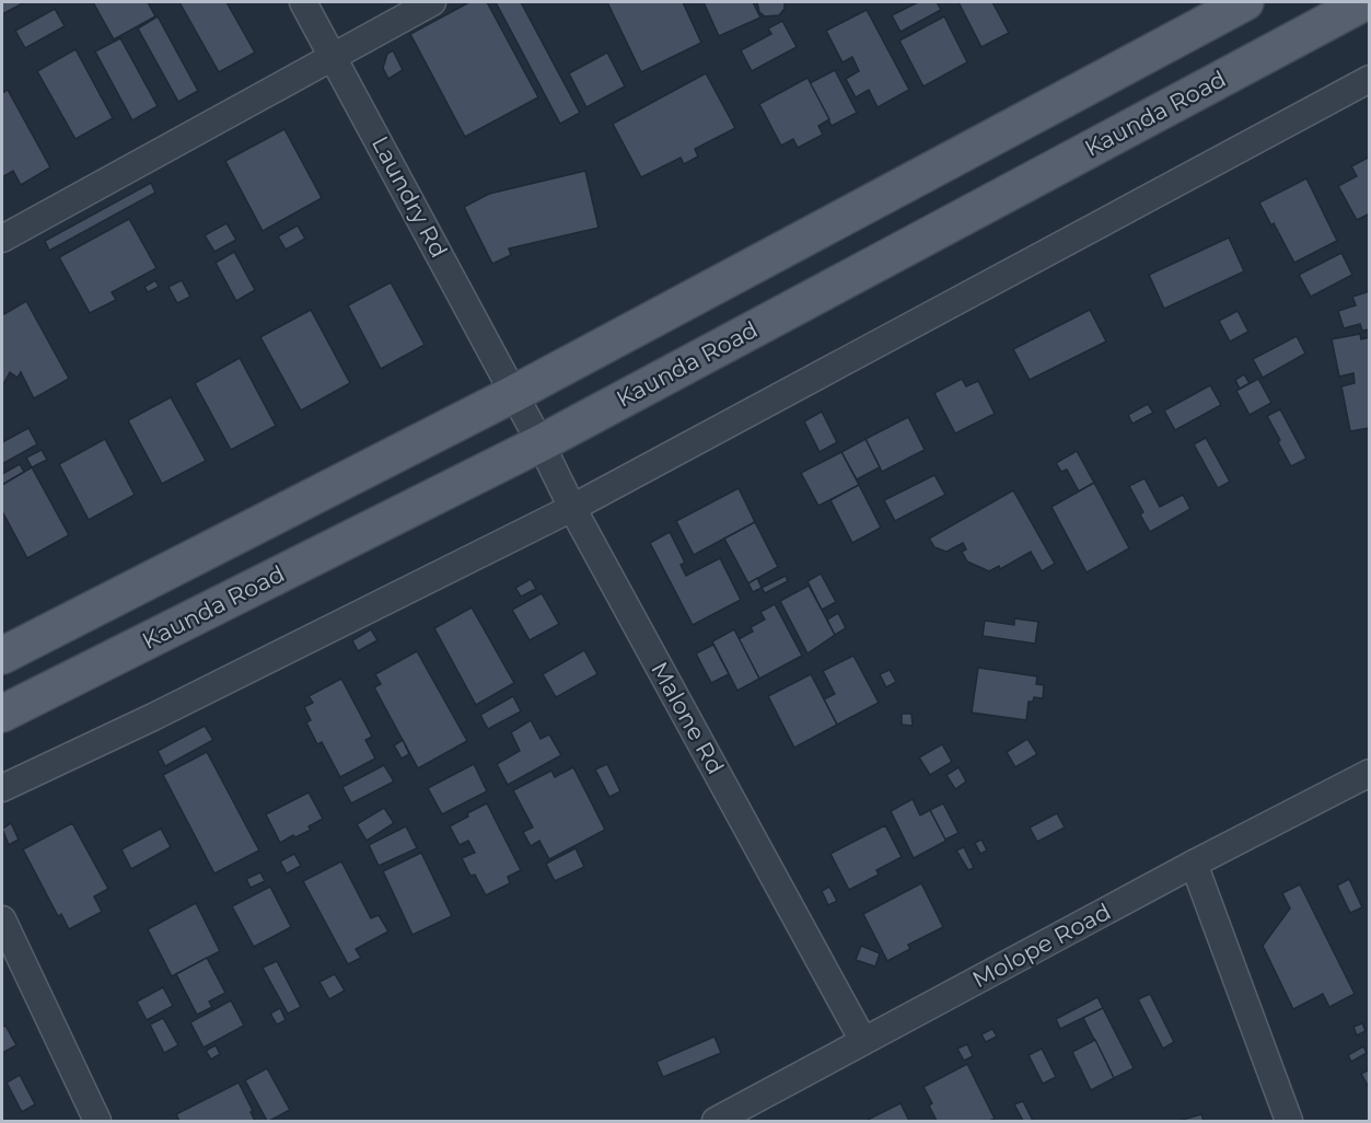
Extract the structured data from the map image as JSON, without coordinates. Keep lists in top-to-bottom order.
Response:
{
  "streets": {
    "main road": ["Kaunda Road"],
    "street": ["Laundry Rd", "Malone Rd", "Molope Road"]
  },
  "crossings": [
    ["Kaunda Road", "Malone Rd"],
    ["Laundry Rd", "Malone Rd"],
    ["Malone Rd", "Molope Road"]
  ]
}
